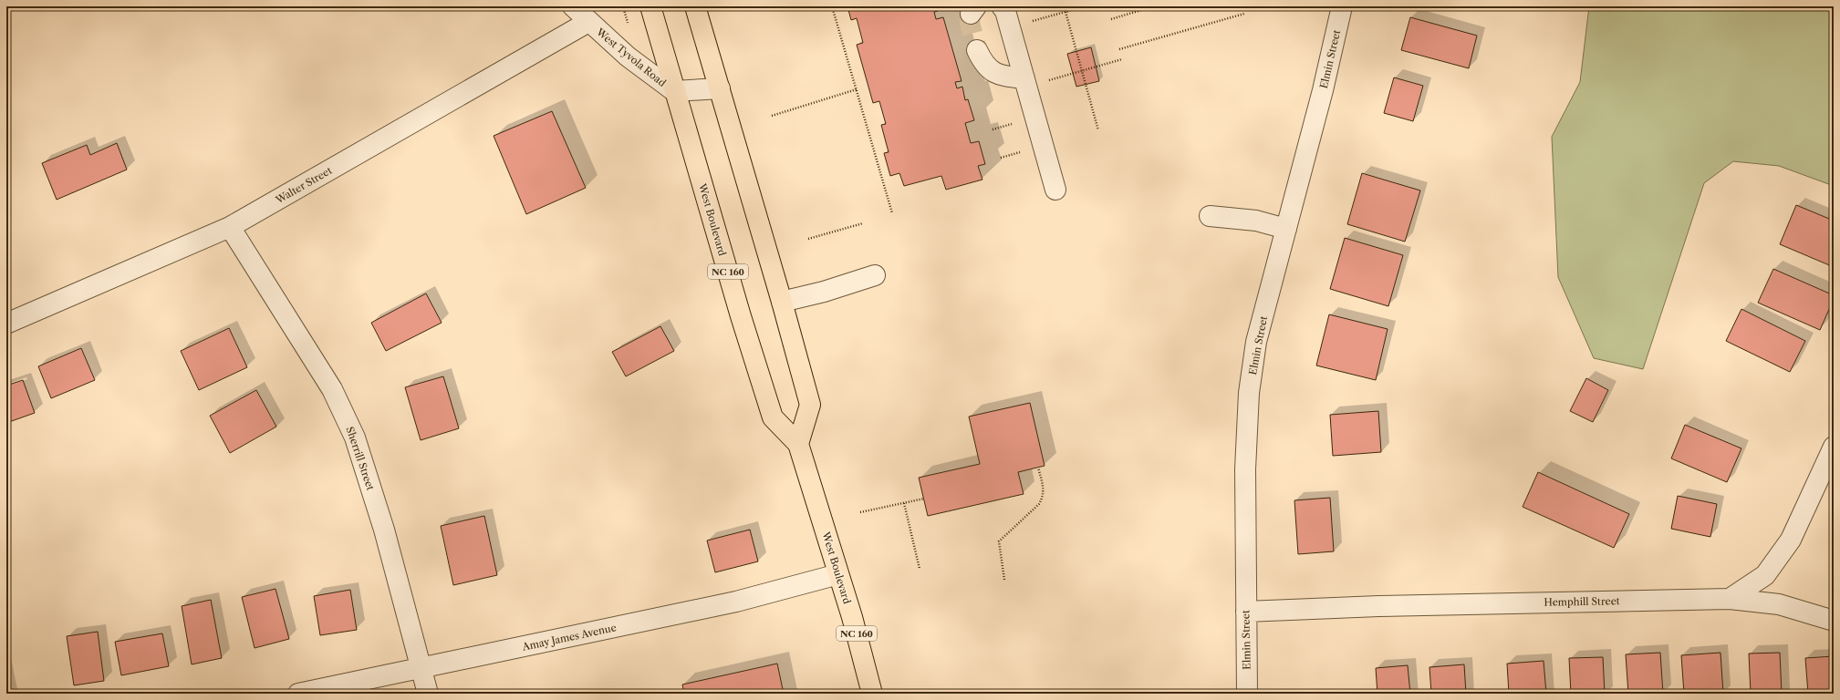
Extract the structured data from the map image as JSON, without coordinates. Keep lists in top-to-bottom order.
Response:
{
  "streets": {
    "main road": ["West Boulevard", "NC 160"],
    "street": [
      "West Tyvola Road",
      "Elmin Street",
      "Walter Street",
      "Sherrill Street",
      "Hemphill Street",
      "Amay James Avenue"
    ]
  },
  "crossings": [
    ["West Tyvola Road", "Walter Street"],
    ["West Tyvola Road", "West Boulevard"],
    ["Elmin Street", "Hemphill Street"],
    ["Walter Street", "Sherrill Street"],
    ["West Boulevard", "Amay James Avenue"],
    ["Sherrill Street", "Amay James Avenue"]
  ]
}
